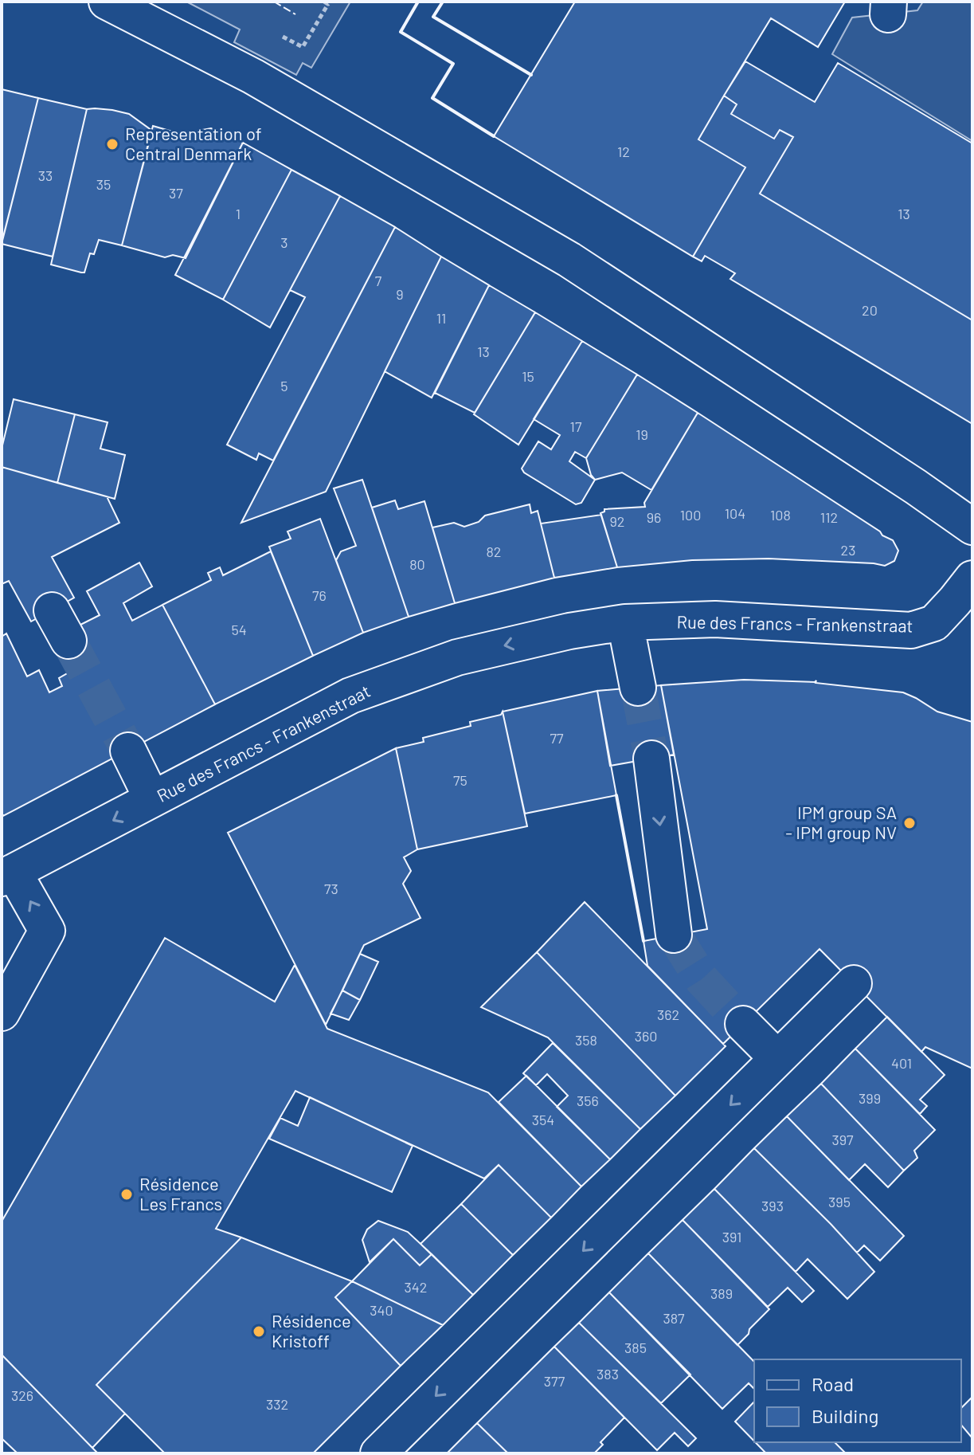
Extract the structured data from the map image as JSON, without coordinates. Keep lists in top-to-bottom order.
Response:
{
  "streets": {
    "street": ["Rue des Francs - Frankenstraat"]
  },
  "one_way": ["Rue des Francs - Frankenstraat"],
  "places": [
    "Representation of Central Denmark",
    "IPM group SA - IPM group NV",
    "Résidence Les Francs",
    "Résidence Kristoff"
  ],
  "house_numbers": [
    "12",
    "33",
    "35",
    "37",
    "1",
    "13",
    "3",
    "7",
    "9",
    "20",
    "11",
    "13",
    "15",
    "5",
    "17",
    "19",
    "104",
    "100",
    "108",
    "96",
    "112",
    "92",
    "23",
    "82",
    "80",
    "76",
    "54",
    "77",
    "75",
    "73",
    "362",
    "360",
    "358",
    "401",
    "399",
    "356",
    "354",
    "397",
    "395",
    "393",
    "391",
    "342",
    "389",
    "340",
    "387",
    "385",
    "383",
    "377",
    "326",
    "332"
  ],
  "legend": ["Road", "Building"]
}
